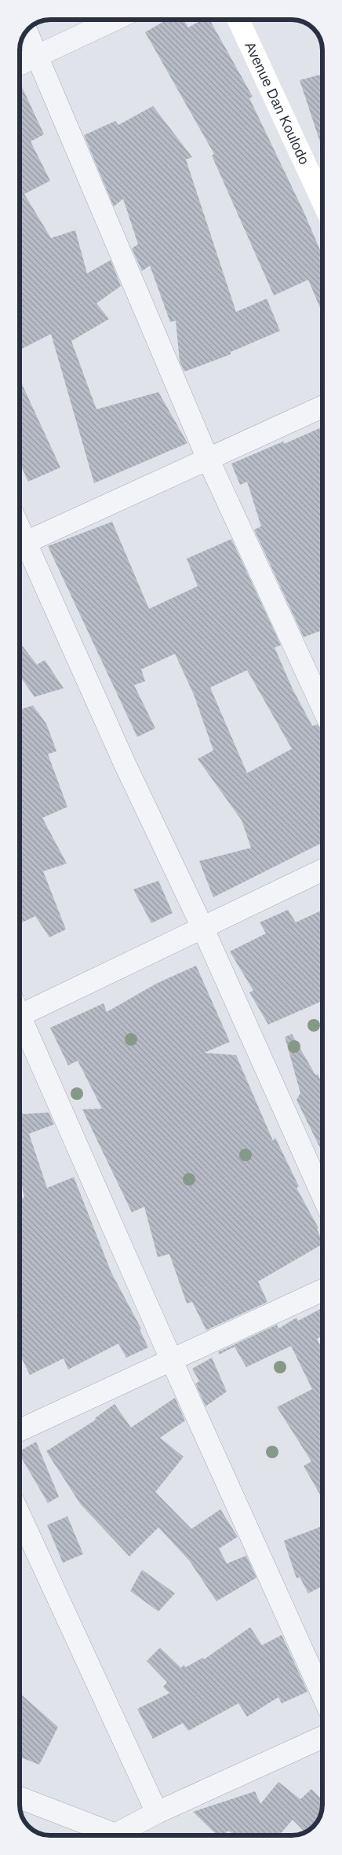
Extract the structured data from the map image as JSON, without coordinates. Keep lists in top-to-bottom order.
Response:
{
  "streets": {
    "street": ["Avenue Dan Koulodo"]
  }
}
